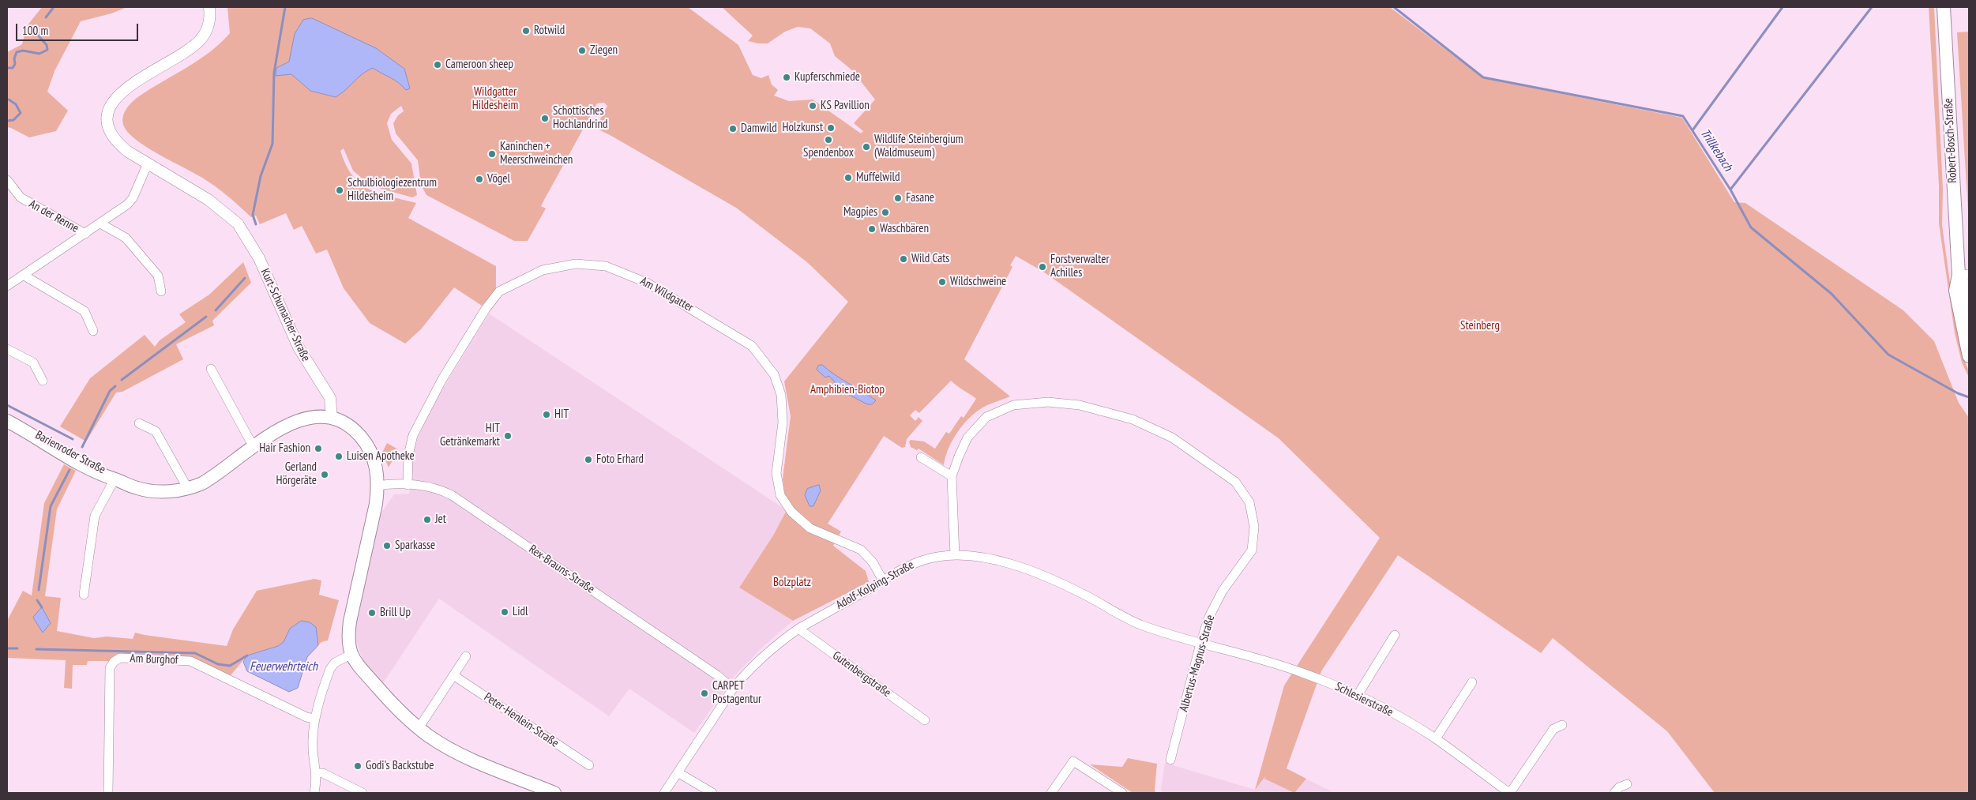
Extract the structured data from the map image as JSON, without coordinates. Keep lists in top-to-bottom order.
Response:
{
  "streets": {
    "main road": ["Robert-Bosch-Straße", "Barienroder Straße"],
    "street": [
      "An der Renne",
      "Am Wildgatter",
      "Kurt-Schumacher-Straße",
      "Rex-Brauns-Straße",
      "Adolf-Kolping-Straße",
      "Am Burghof",
      "Albertus-Magnus-Straße",
      "Gutenbergstraße",
      "Schlesierstraße",
      "Peter-Henlein-Straße"
    ]
  },
  "crossings": [
    ["An der Renne", "Kurt-Schumacher-Straße"],
    ["Am Wildgatter", "Rex-Brauns-Straße"],
    ["Am Wildgatter", "Adolf-Kolping-Straße"],
    ["Kurt-Schumacher-Straße", "Barienroder Straße"],
    ["Rex-Brauns-Straße", "Adolf-Kolping-Straße"],
    ["Adolf-Kolping-Straße", "Albertus-Magnus-Straße"],
    ["Adolf-Kolping-Straße", "Gutenbergstraße"],
    ["Adolf-Kolping-Straße", "Schlesierstraße"],
    ["Albertus-Magnus-Straße", "Schlesierstraße"]
  ],
  "water": ["Trillkebach", "Feuerwehrteich"],
  "parks": [
    "Wildgatter Hildesheim",
    "Steinberg",
    "Amphibien-Biotop",
    "Bolzplatz"
  ],
  "places": [
    "Rotwild",
    "Ziegen",
    "Cameroon sheep",
    "Kupferschmiede",
    "KS Pavillion",
    "Schottisches Hochlandrind",
    "Holzkunst",
    "Damwild",
    "Spendenbox",
    "Wildlife Steinbergium (Waldmuseum)",
    "Kaninchen + Meerschweinchen",
    "Muffelwild",
    "Vögel",
    "Schulbiologiezentrum Hildesheim",
    "Fasane",
    "Magpies",
    "Waschbären",
    "Wild Cats",
    "Forstverwalter Achilles",
    "Wildschweine",
    "HIT",
    "HIT Getränkemarkt",
    "Hair Fashion",
    "Luisen Apotheke",
    "Foto Erhard",
    "Gerland Hörgeräte",
    "Jet",
    "Sparkasse",
    "Lidl",
    "Brill Up",
    "CARPET Postagentur",
    "Godi's Backstube"
  ],
  "scale_bar": "100 m"
}
